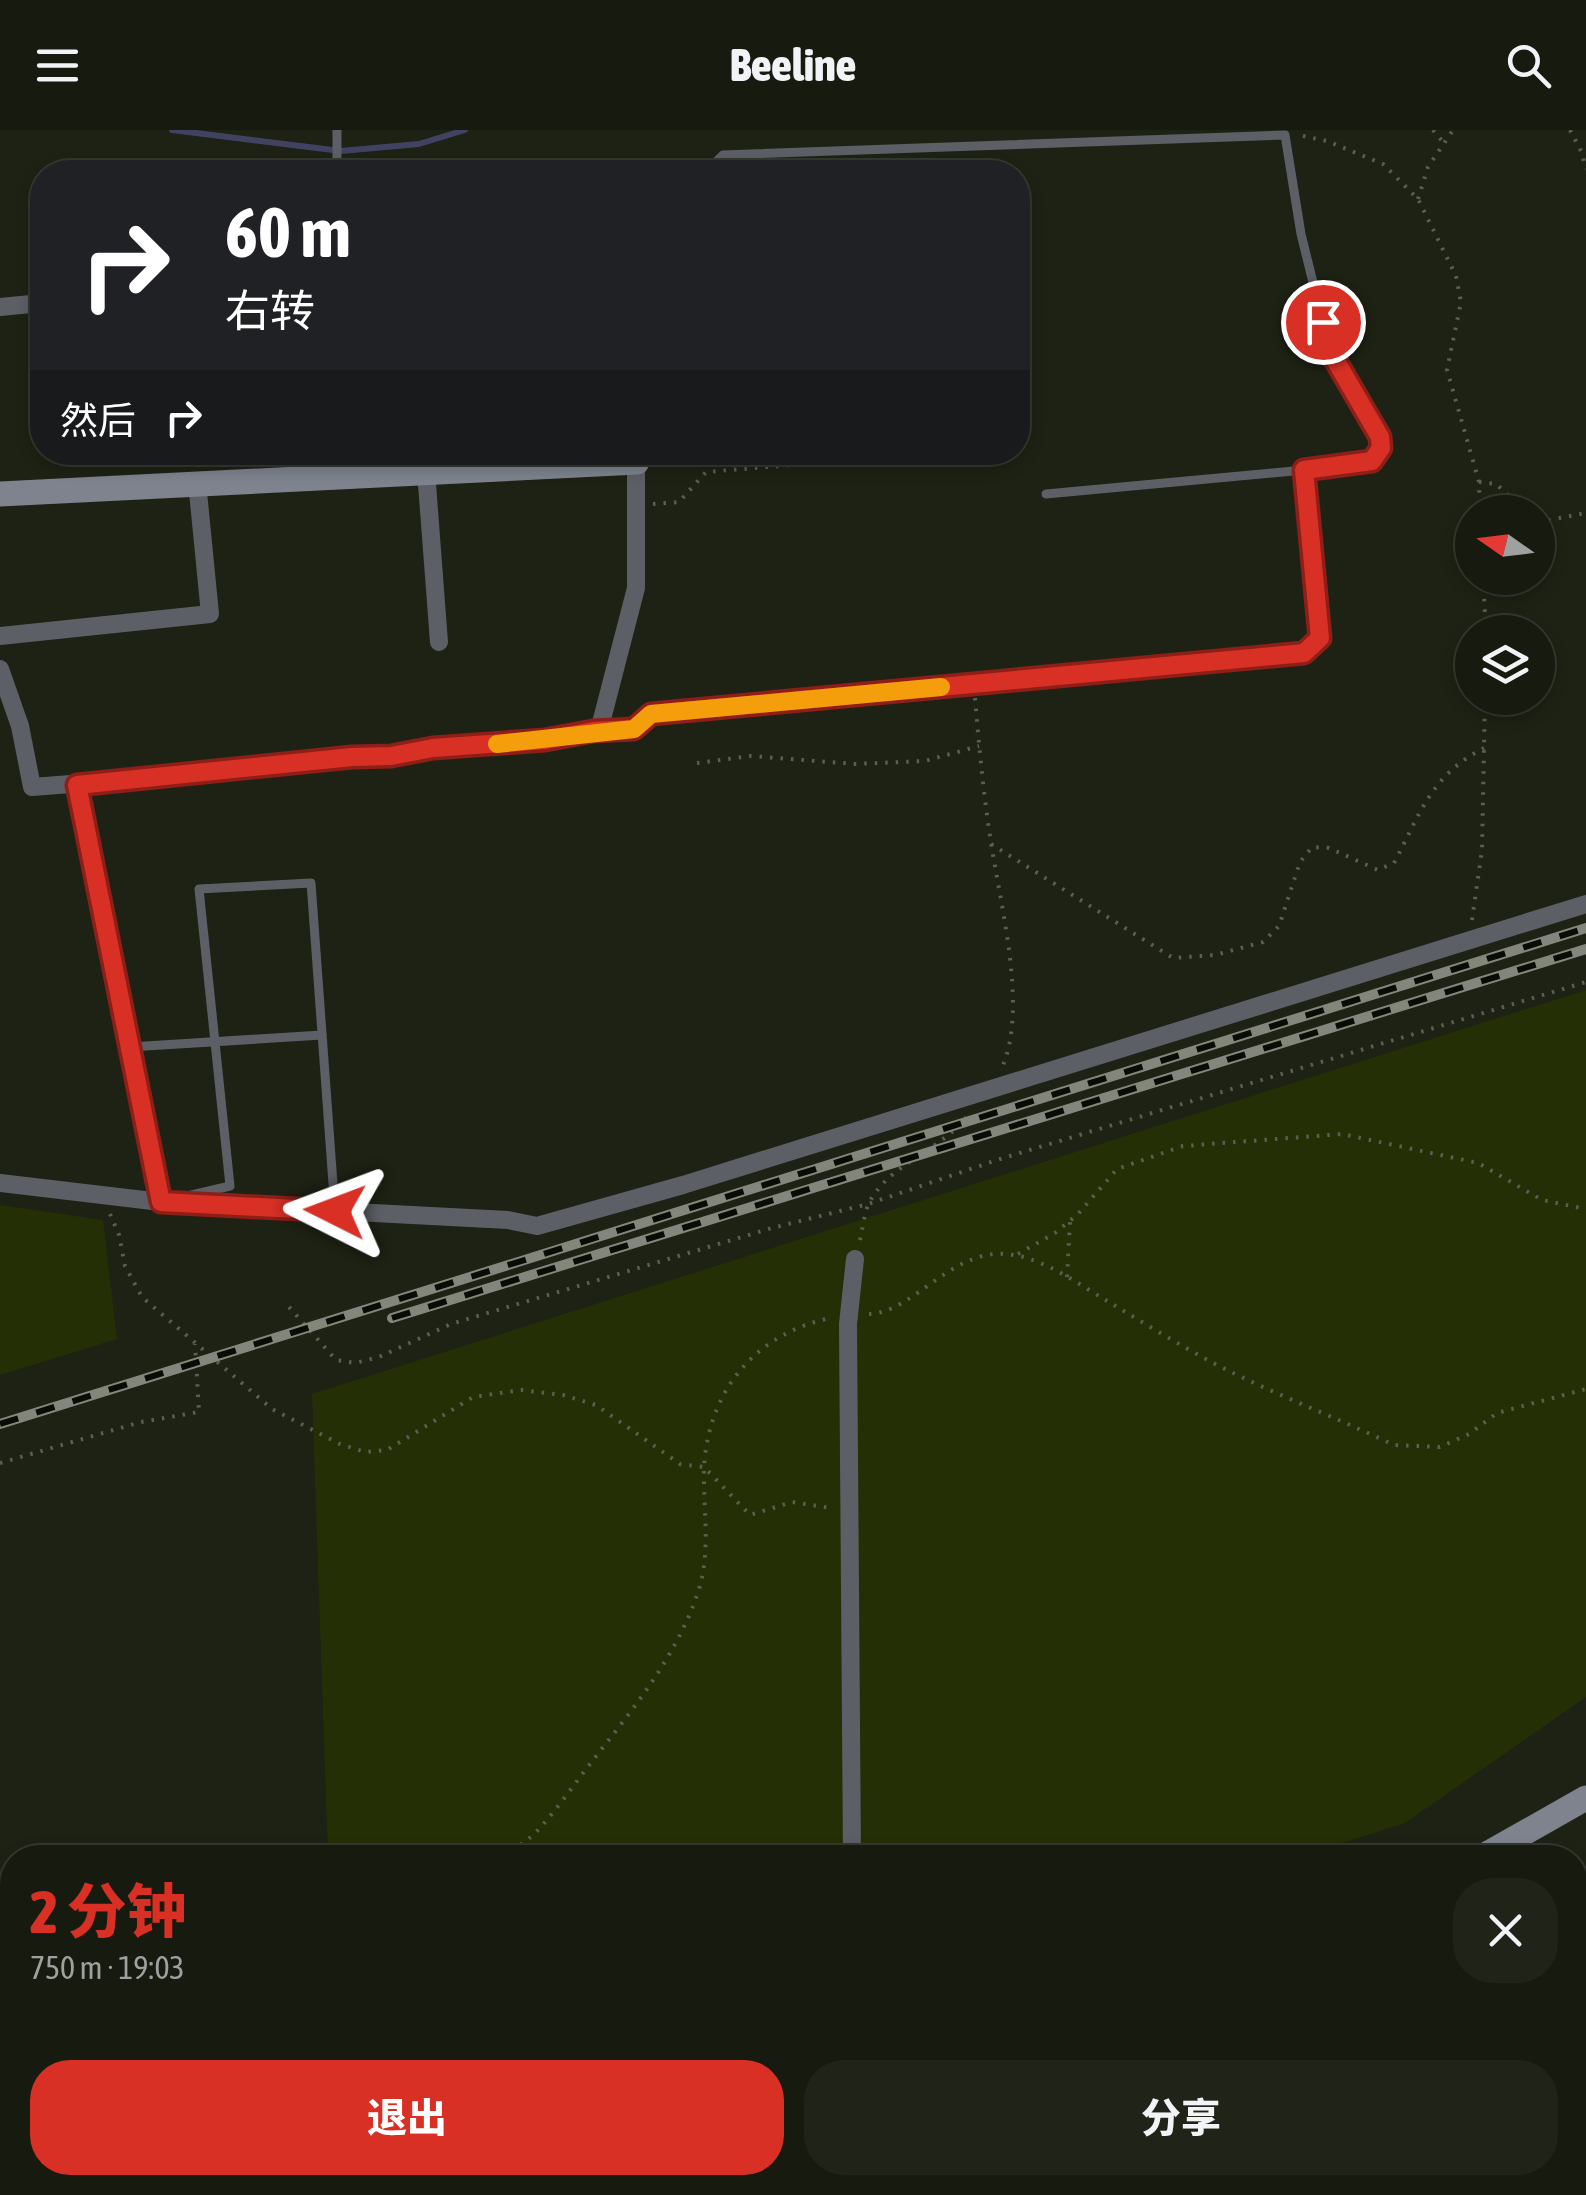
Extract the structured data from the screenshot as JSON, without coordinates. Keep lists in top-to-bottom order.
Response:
{
  "north": "left",
  "page": {
    "header": "Beeline",
    "turn": ["60 m", "右转"],
    "then": "然后",
    "heading": ["2 分钟", "750 m · 19:03"],
    "buttons": ["退出", "分享"]
  }
}
